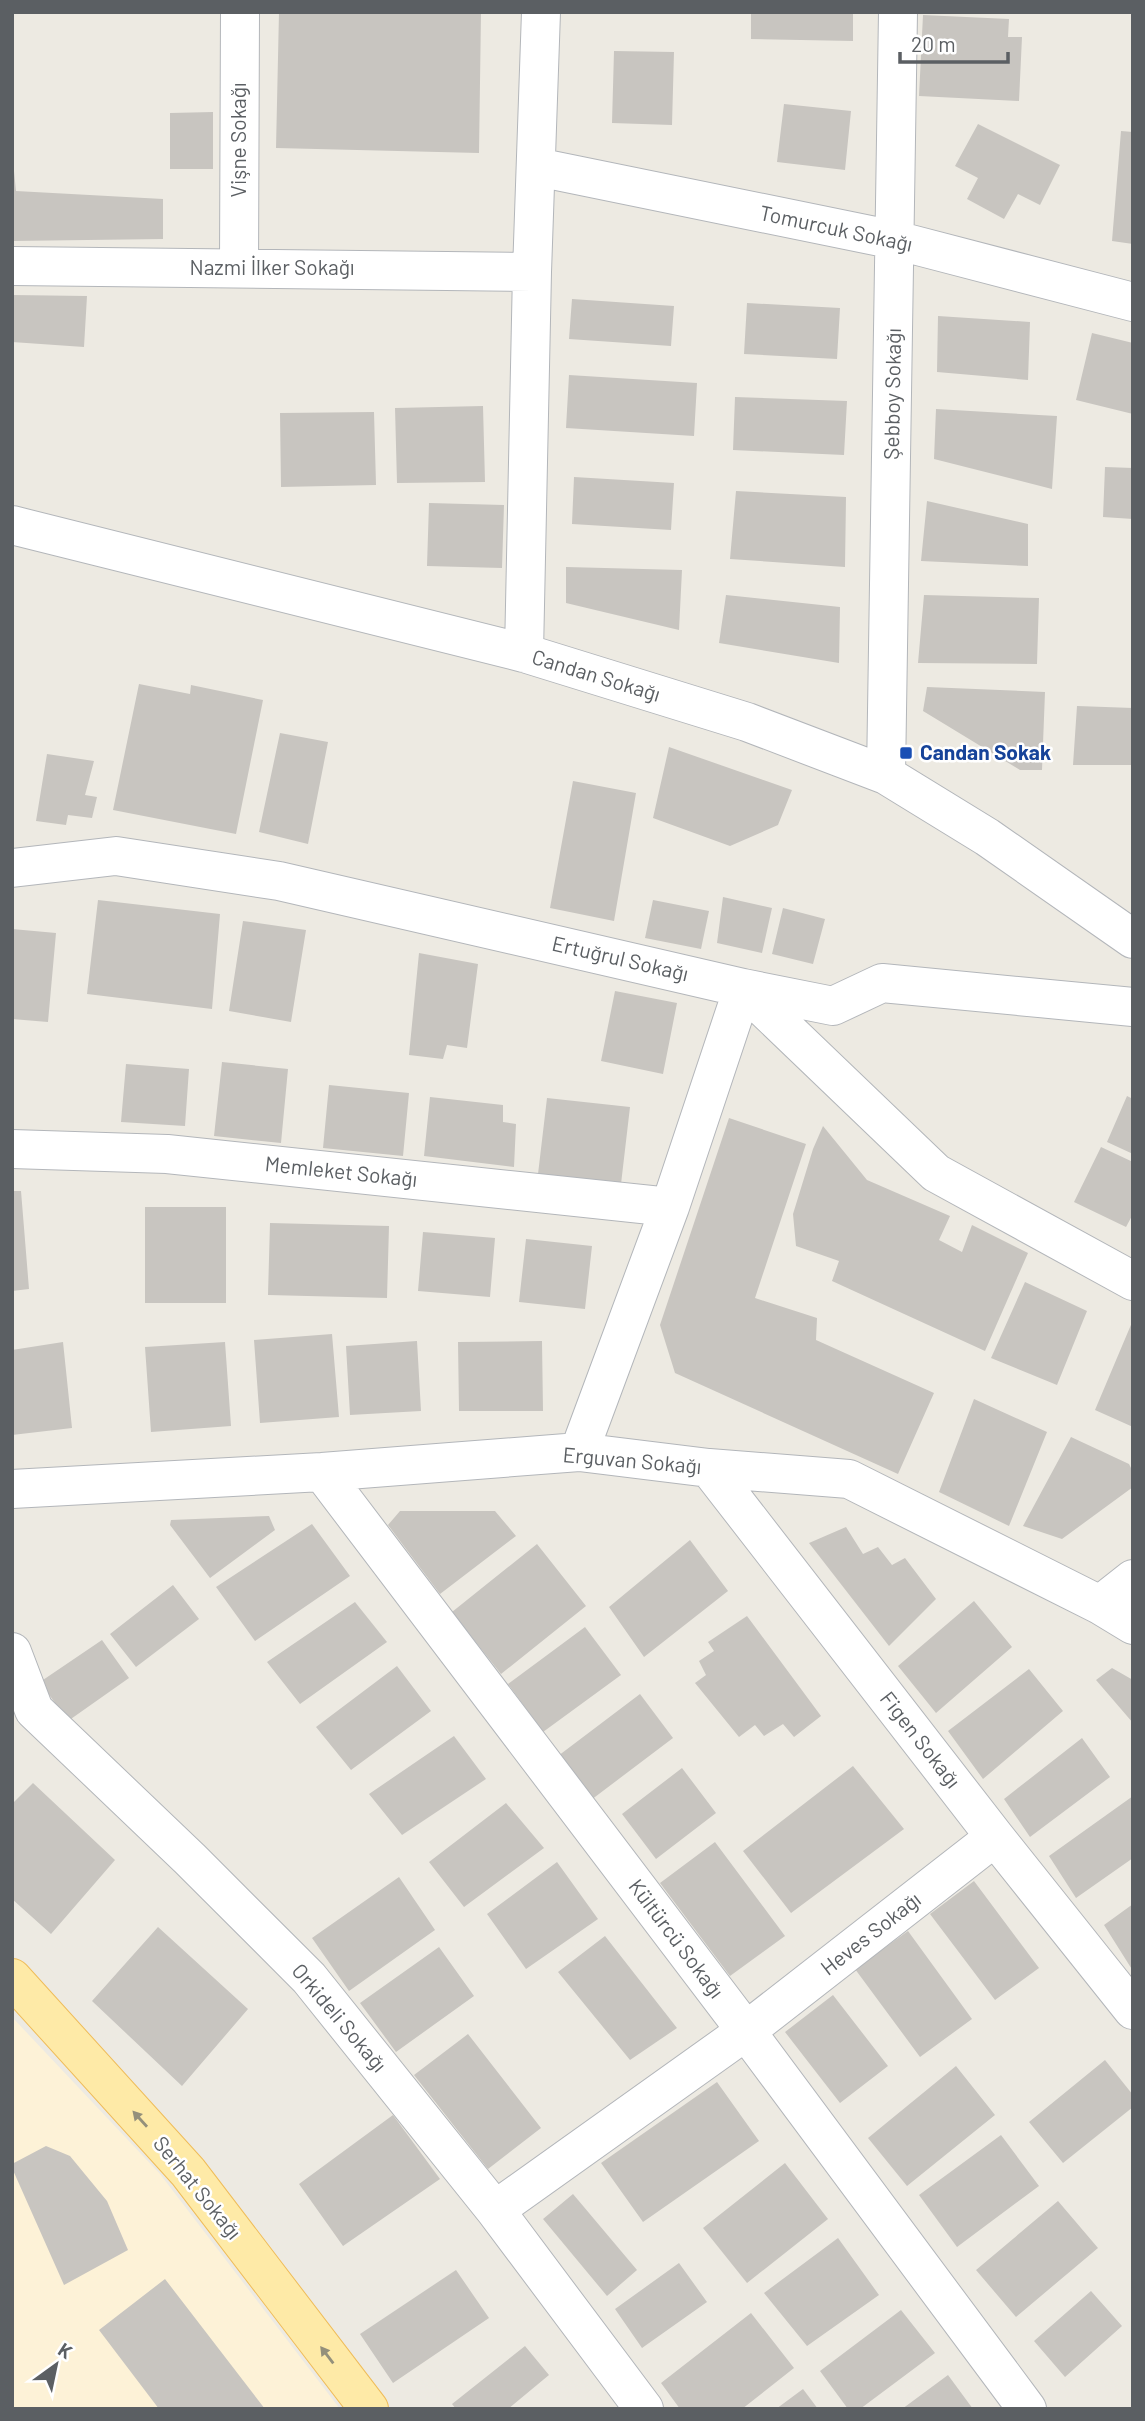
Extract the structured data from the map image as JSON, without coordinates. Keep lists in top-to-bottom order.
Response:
{
  "streets": {
    "main road": ["Serhat Sokağı"],
    "street": [
      "Vişne Sokağı",
      "Tomurcuk Sokağı",
      "Nazmi İlker Sokağı",
      "Şebboy Sokağı",
      "Candan Sokağı",
      "Ertuğrul Sokağı",
      "Memleket Sokağı",
      "Erguvan Sokağı",
      "Figen Sokağı",
      "Heves Sokağı",
      "Kültürcü Sokağı",
      "Orkideli Sokağı"
    ]
  },
  "crossings": [
    ["Vişne Sokağı", "Nazmi İlker Sokağı"],
    ["Tomurcuk Sokağı", "Şebboy Sokağı"],
    ["Şebboy Sokağı", "Candan Sokağı"],
    ["Erguvan Sokağı", "Figen Sokağı"],
    ["Erguvan Sokağı", "Kültürcü Sokağı"],
    ["Figen Sokağı", "Heves Sokağı"],
    ["Heves Sokağı", "Kültürcü Sokağı"],
    ["Heves Sokağı", "Orkideli Sokağı"]
  ],
  "one_way": ["Serhat Sokağı"],
  "places": {
    "transit": ["Candan Sokak"]
  },
  "scale_bar": "20 m",
  "north": "top right"
}
